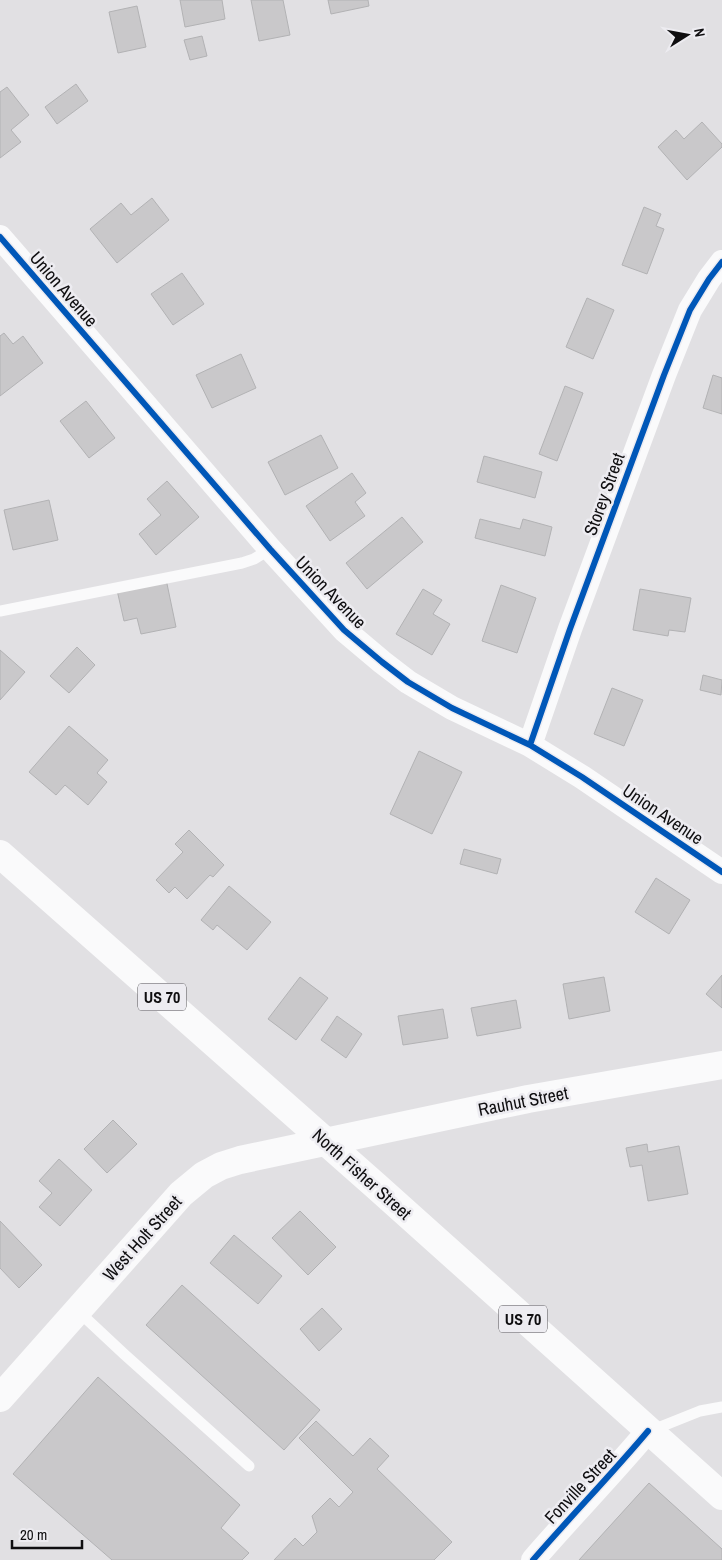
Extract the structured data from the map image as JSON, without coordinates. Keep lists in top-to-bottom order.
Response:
{
  "streets": {
    "main road": [
      "US 70",
      "Rauhut Street",
      "North Fisher Street",
      "West Holt Street"
    ],
    "street": ["Union Avenue", "Storey Street", "Fonville Street"]
  },
  "crossings": [
    ["Union Avenue", "Storey Street"],
    ["Rauhut Street", "North Fisher Street"],
    ["Rauhut Street", "West Holt Street"],
    ["North Fisher Street", "West Holt Street"],
    ["North Fisher Street", "Fonville Street"]
  ],
  "scale_bar": "20 m",
  "north": "right"
}
